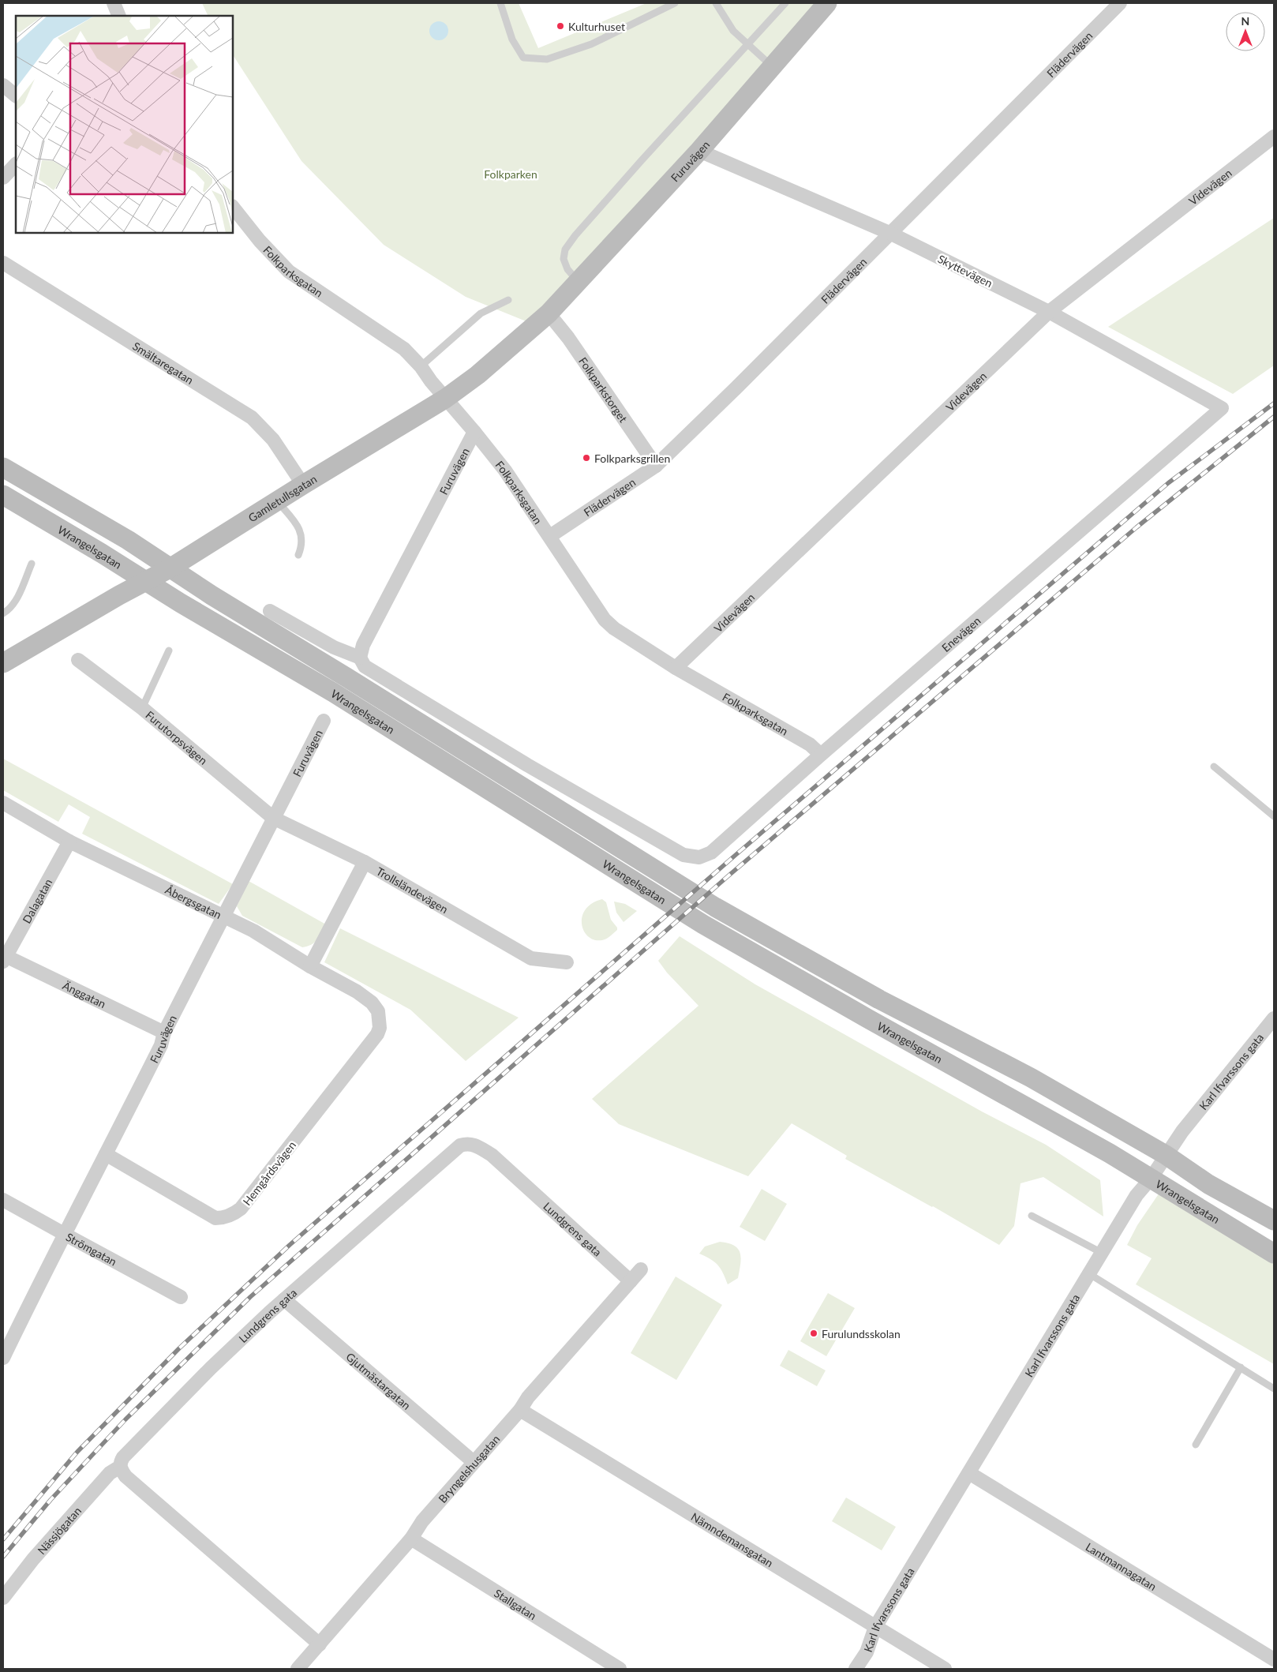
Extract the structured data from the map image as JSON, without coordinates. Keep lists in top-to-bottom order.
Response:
{
  "streets": {
    "main road": ["Furuvägen", "Gamletullsgatan", "Wrangelsgatan"],
    "street": [
      "Flädervägen",
      "Videvägen",
      "Folkparksgatan",
      "Skyttevägen",
      "Smältaregatan",
      "Folkparkstorget",
      "Enevägen",
      "Furutorpsvägen",
      "Trollsländevägen",
      "Dalagatan",
      "Åbergsgatan",
      "Änggatan",
      "Karl Ifvarssons gata",
      "Hemgårdsvägen",
      "Lundgrens gata",
      "Strömgatan",
      "Gjutmästargatan",
      "Bryngelshusgatan",
      "Nässjögatan",
      "Nämndemansgatan",
      "Lantmannagatan",
      "Stallgatan"
    ]
  },
  "crossings": [
    ["Flädervägen", "Folkparksgatan"],
    ["Flädervägen", "Skyttevägen"],
    ["Flädervägen", "Folkparkstorget"],
    ["Furuvägen", "Folkparksgatan"],
    ["Furuvägen", "Skyttevägen"],
    ["Furuvägen", "Folkparkstorget"],
    ["Furuvägen", "Gamletullsgatan"],
    ["Furuvägen", "Enevägen"],
    ["Furuvägen", "Furutorpsvägen"],
    ["Furuvägen", "Åbergsgatan"],
    ["Furuvägen", "Änggatan"],
    ["Furuvägen", "Hemgårdsvägen"],
    ["Furuvägen", "Strömgatan"],
    ["Videvägen", "Folkparksgatan"],
    ["Videvägen", "Skyttevägen"],
    ["Folkparksgatan", "Gamletullsgatan"],
    ["Folkparksgatan", "Enevägen"],
    ["Skyttevägen", "Enevägen"],
    ["Smältaregatan", "Gamletullsgatan"],
    ["Folkparkstorget", "Gamletullsgatan"],
    ["Gamletullsgatan", "Wrangelsgatan"],
    ["Wrangelsgatan", "Karl Ifvarssons gata"],
    ["Furutorpsvägen", "Trollsländevägen"],
    ["Trollsländevägen", "Åbergsgatan"],
    ["Dalagatan", "Åbergsgatan"],
    ["Dalagatan", "Änggatan"],
    ["Åbergsgatan", "Hemgårdsvägen"],
    ["Karl Ifvarssons gata", "Nämndemansgatan"],
    ["Karl Ifvarssons gata", "Lantmannagatan"],
    ["Lundgrens gata", "Gjutmästargatan"],
    ["Lundgrens gata", "Bryngelshusgatan"],
    ["Lundgrens gata", "Nässjögatan"],
    ["Gjutmästargatan", "Bryngelshusgatan"],
    ["Bryngelshusgatan", "Nämndemansgatan"],
    ["Bryngelshusgatan", "Stallgatan"]
  ],
  "parks": ["Folkparken"],
  "places": ["Kulturhuset", "Folkparksgrillen", "Furulundsskolan"],
  "north": "top"
}
